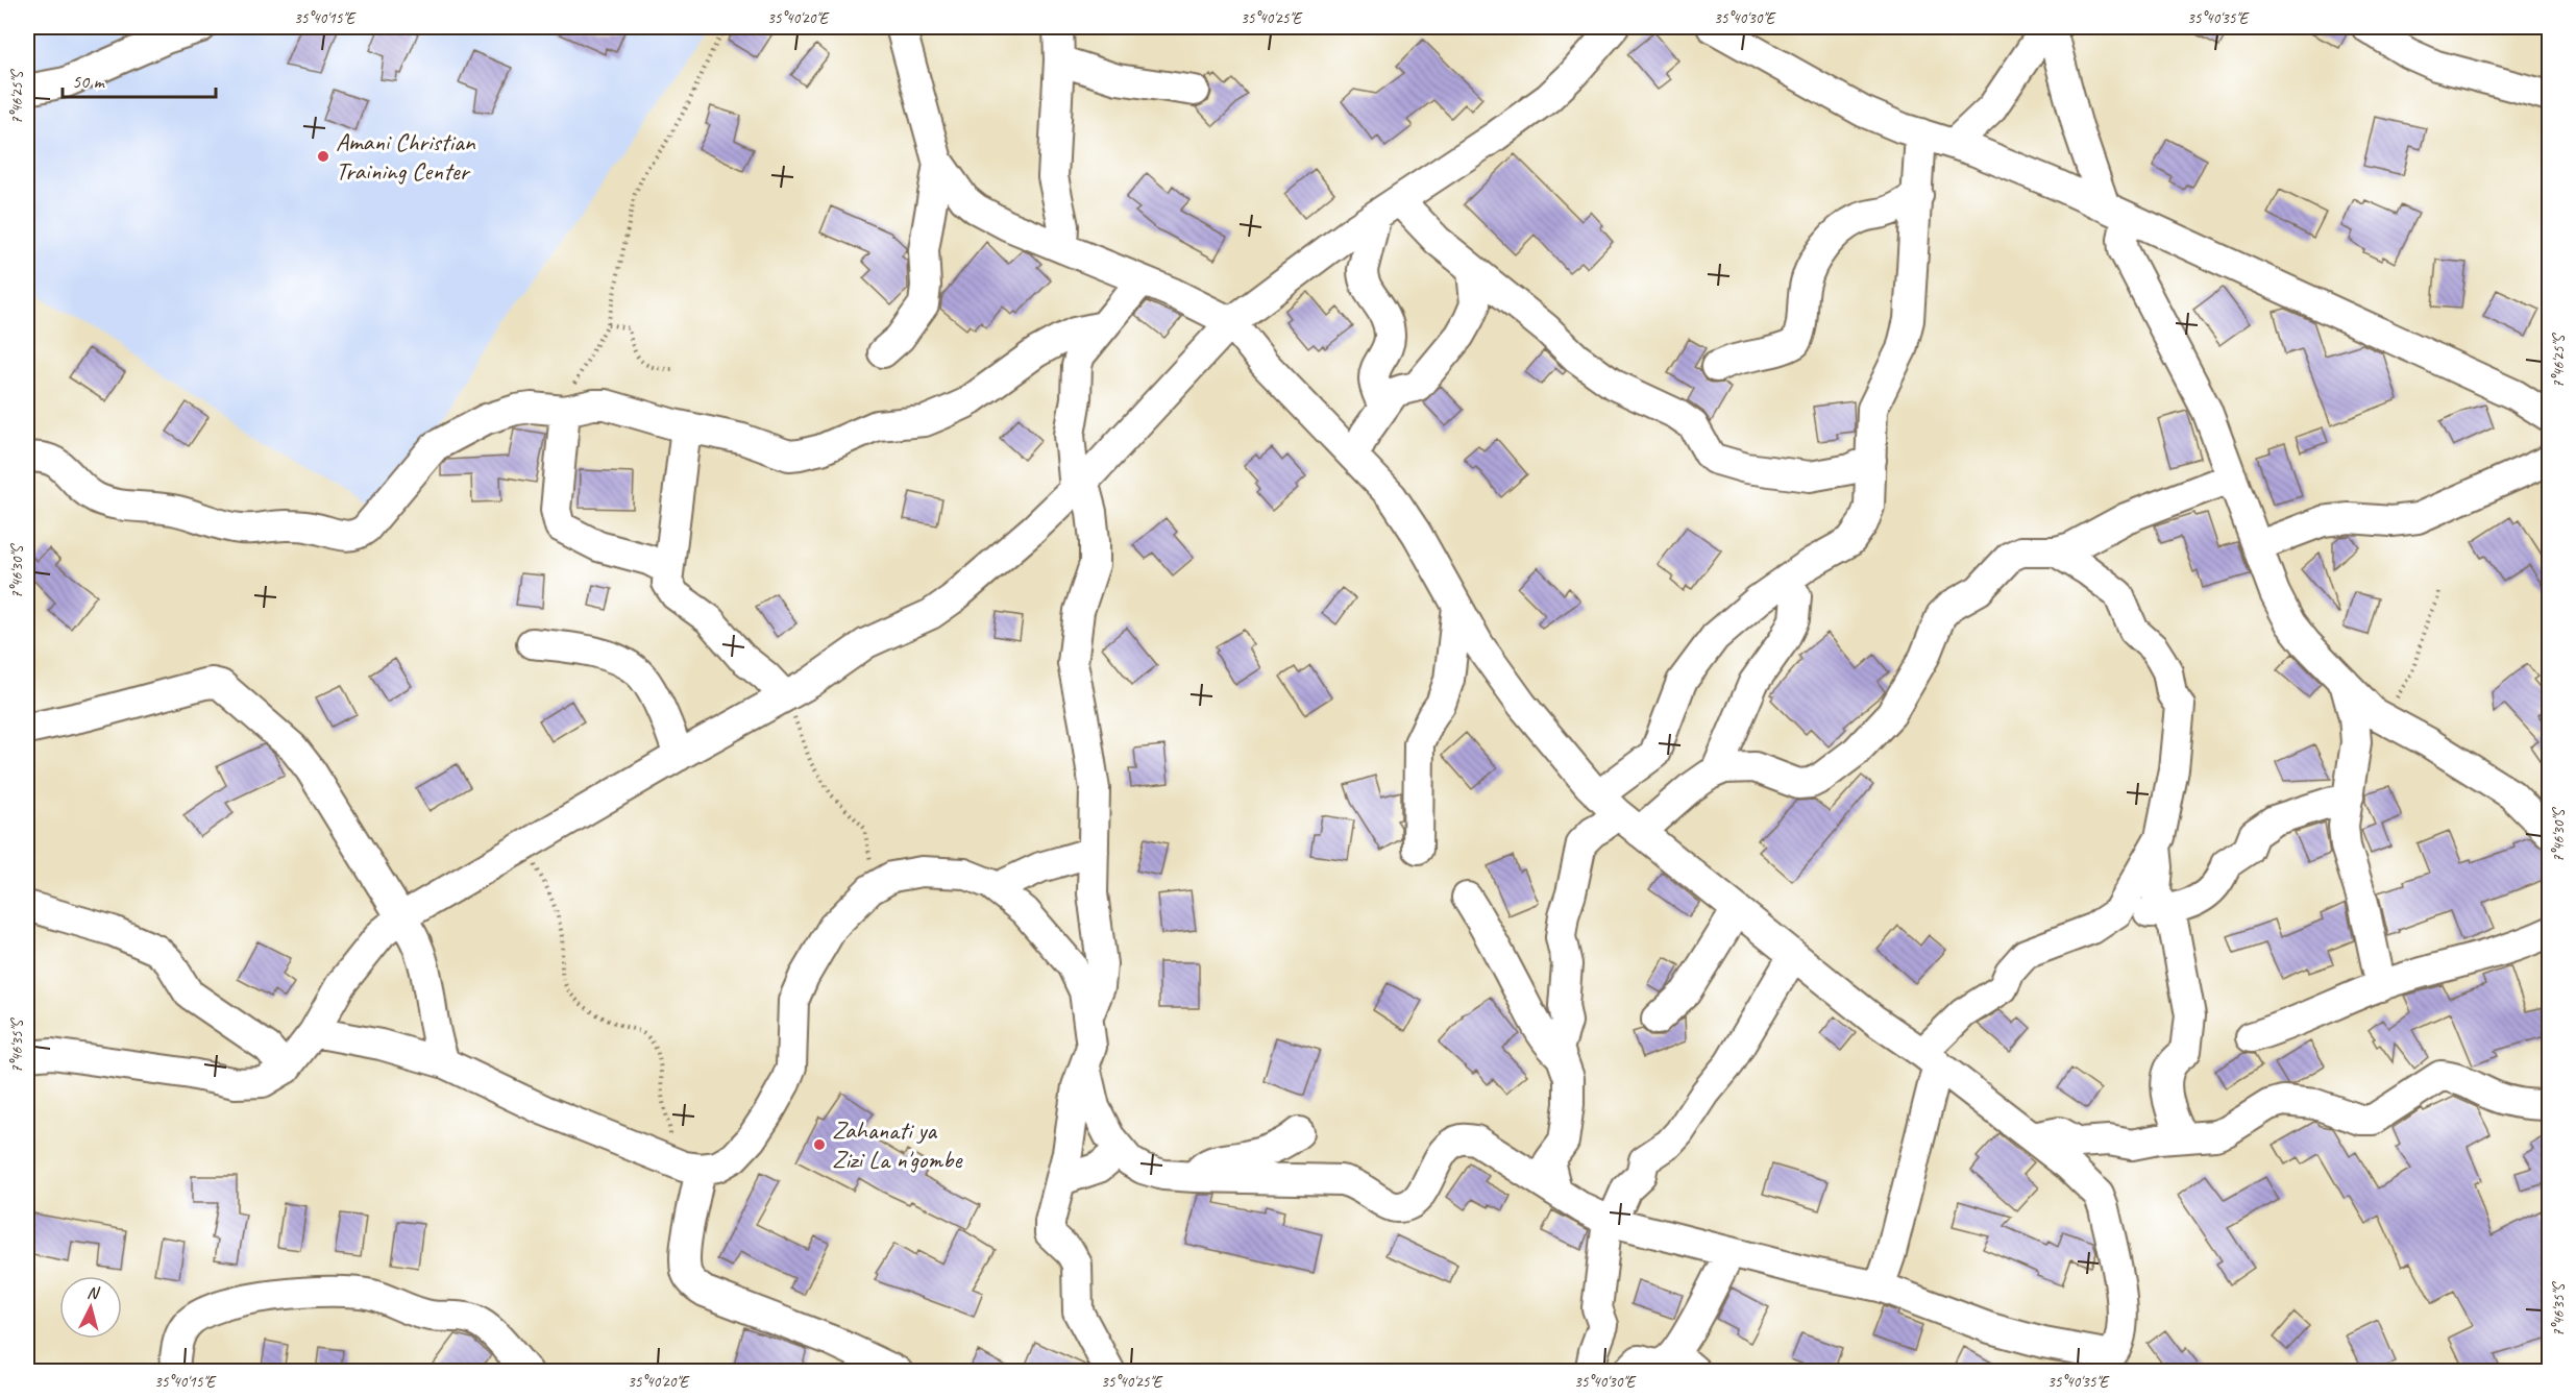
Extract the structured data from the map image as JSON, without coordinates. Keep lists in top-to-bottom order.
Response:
{
  "places": ["Amani Christian Training Center", "Zahanati ya Zizi La n'gombe"],
  "scale_bar": "50 m",
  "north": "top",
  "coordinates": [
    "35°40'15\"E",
    "35°40'20\"E",
    "35°40'25\"E",
    "35°40'30\"E",
    "35°40'35\"E",
    "7°46'25\"S",
    "7°46'30\"S",
    "7°46'35\"S"
  ]
}
